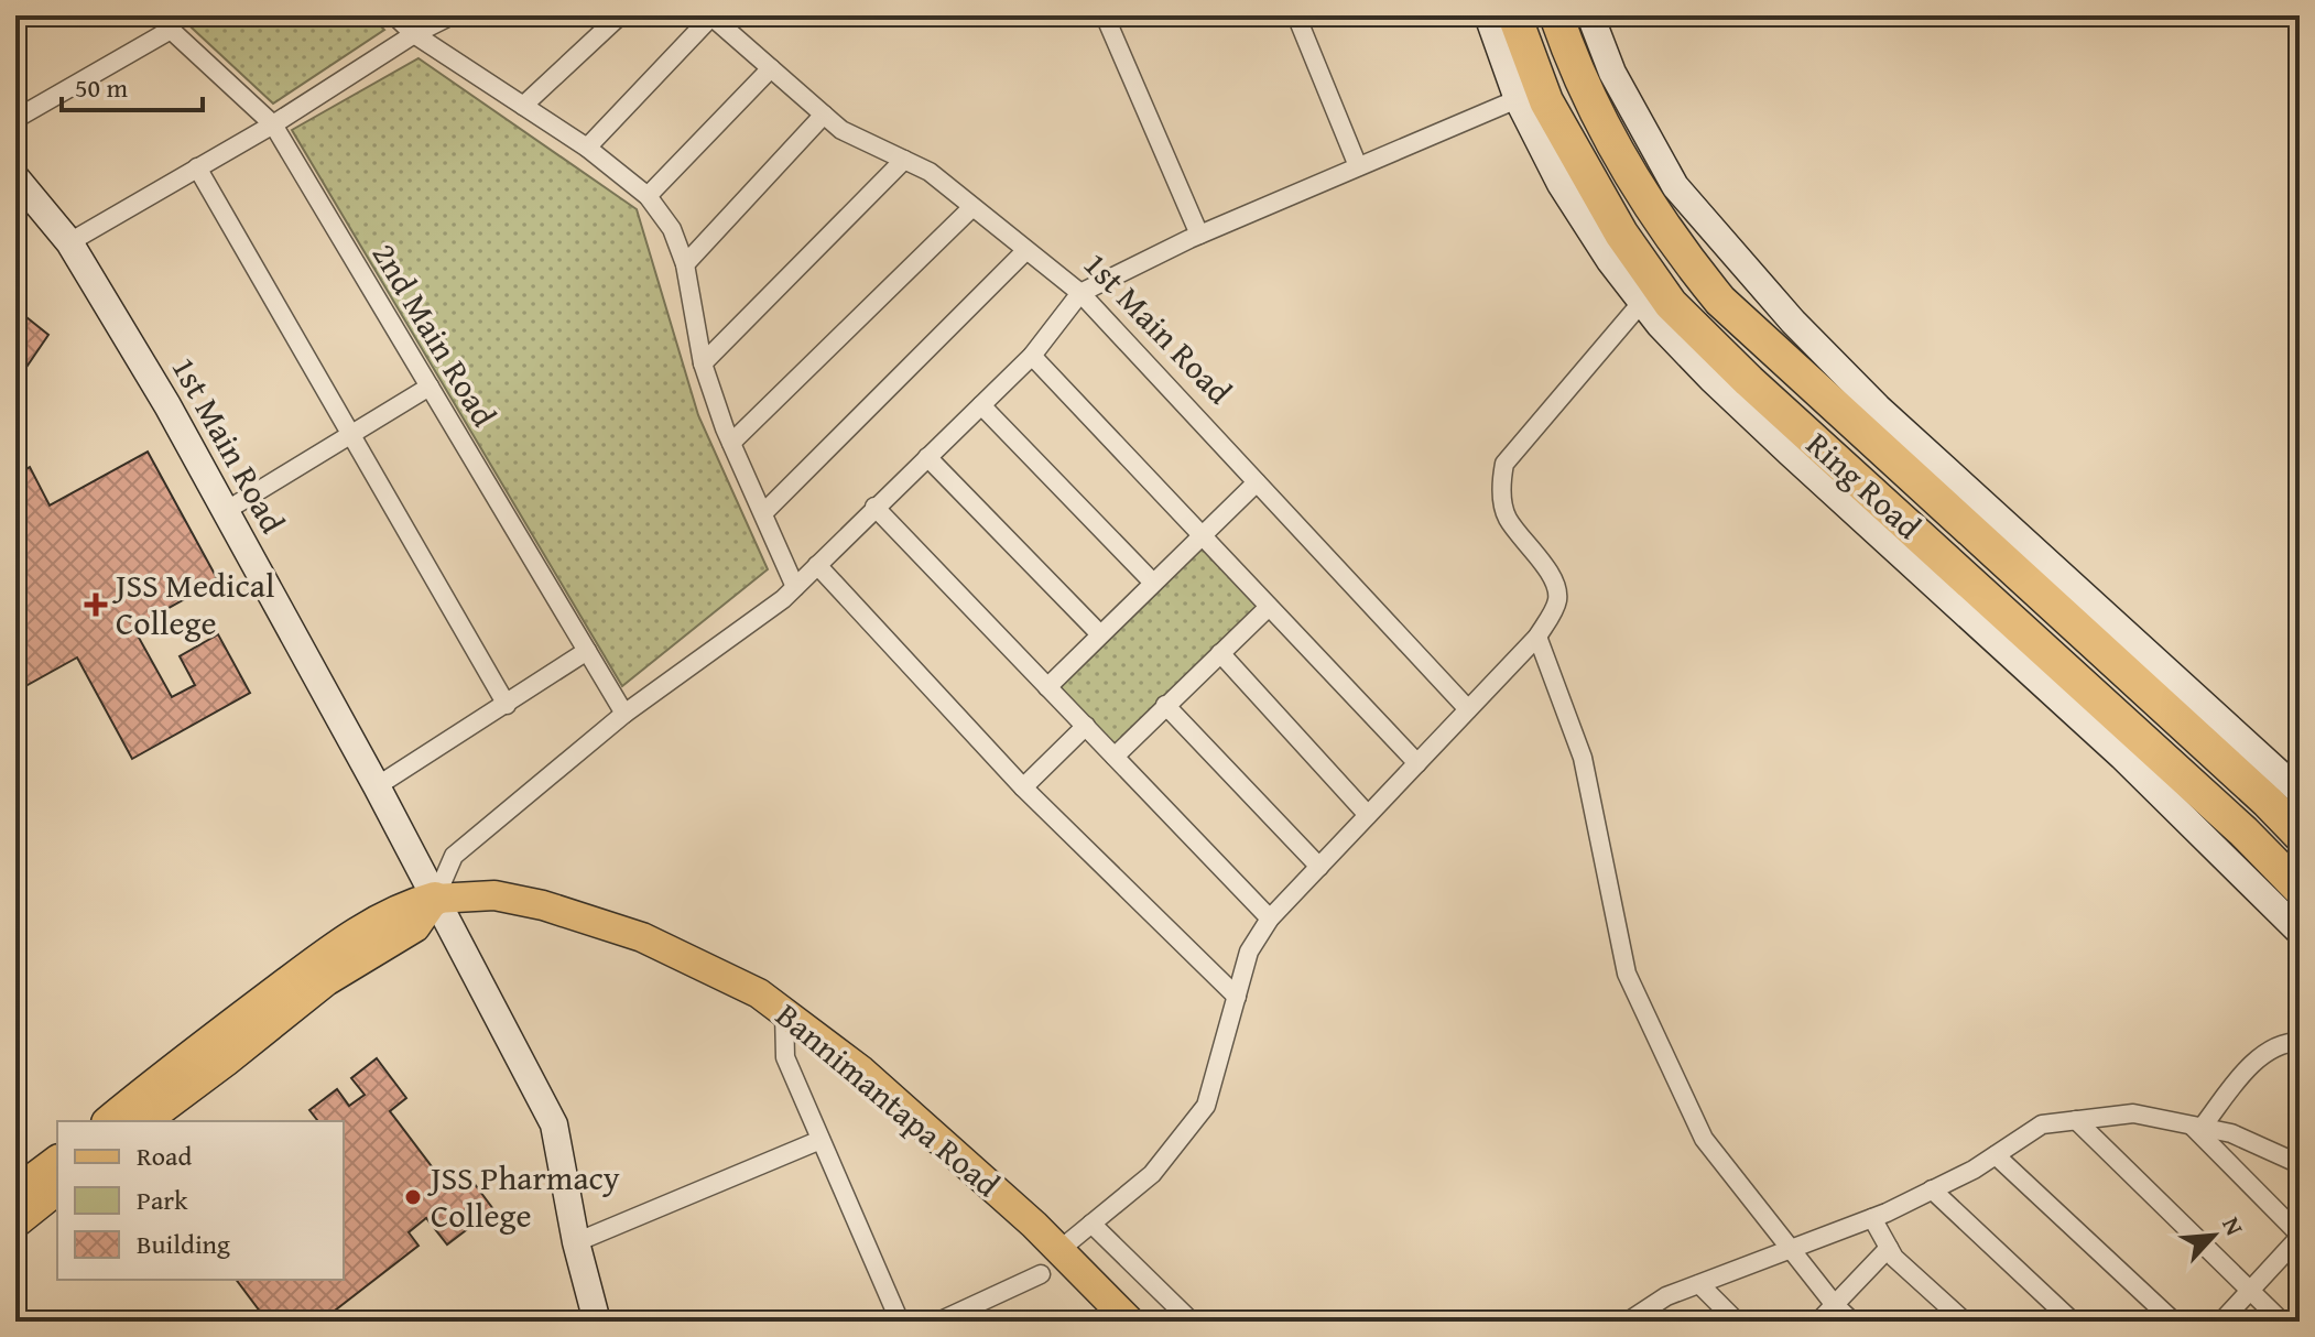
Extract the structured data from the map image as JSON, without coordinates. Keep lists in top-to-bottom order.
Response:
{
  "streets": {
    "highway": ["Ring Road", "Bannimantapa Road"],
    "street": ["1st Main Road", "2nd Main Road"]
  },
  "crossings": [
    ["1st Main Road", "Bannimantapa Road"]
  ],
  "places": {
    "health": ["JSS Medical College"],
    "other": ["JSS Pharmacy College"]
  },
  "legend": ["Road", "Park", "Building"],
  "scale_bar": "50 m",
  "north": "top right"
}
